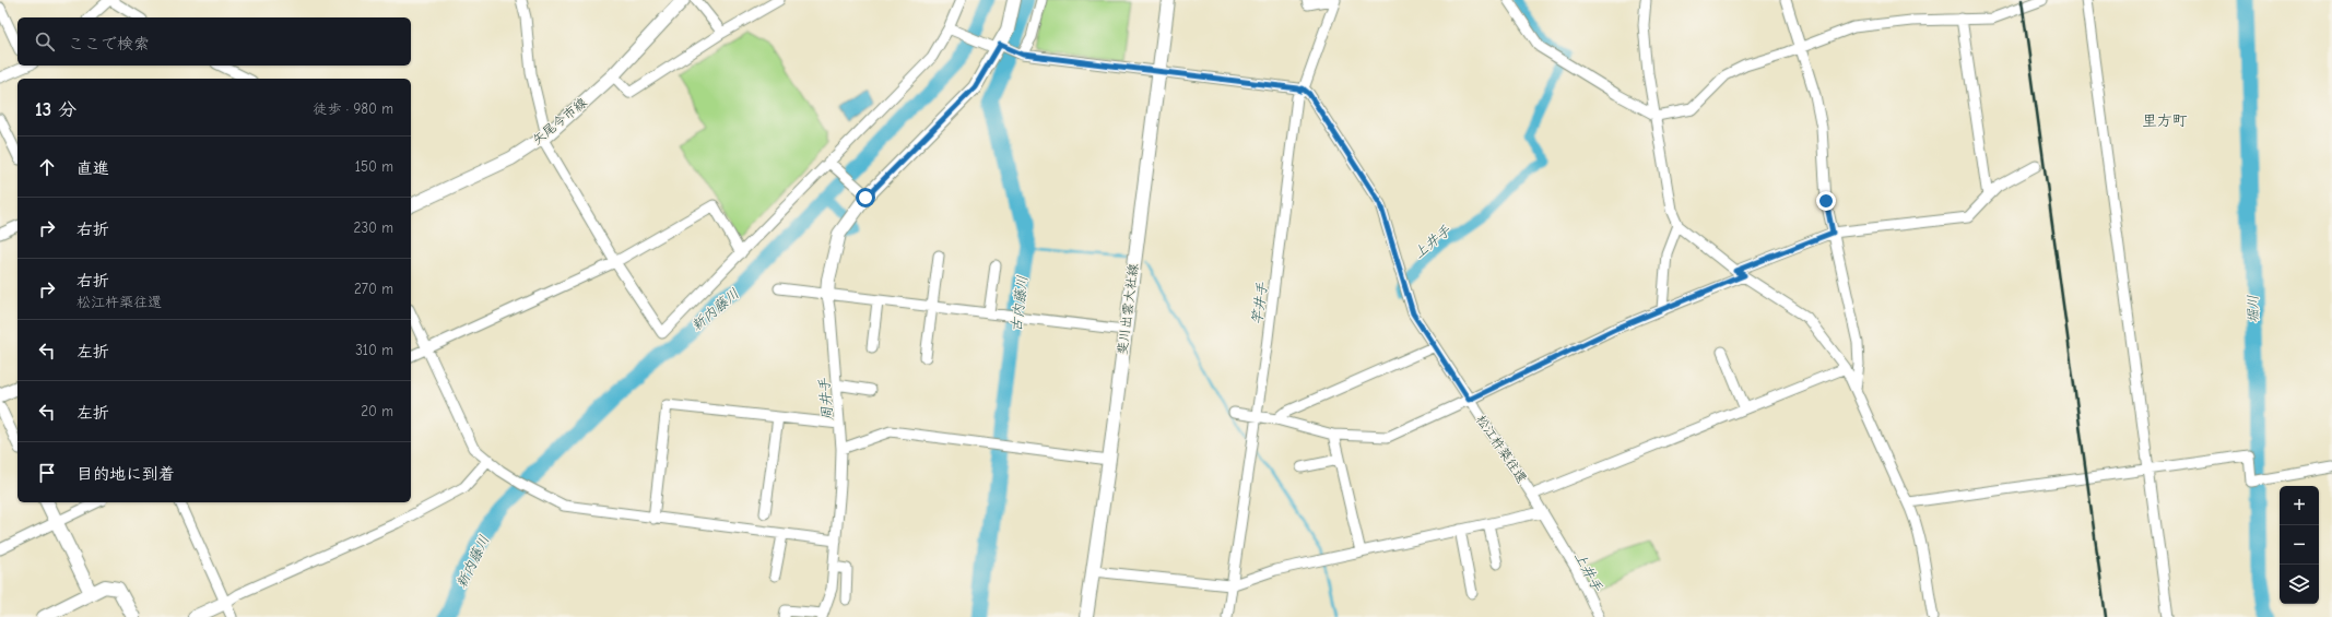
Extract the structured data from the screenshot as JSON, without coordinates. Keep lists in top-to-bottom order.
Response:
{
  "streets": {
    "main road": ["矢尾今市線", "斐川出雲大社線"],
    "street": ["松江杵築往還"]
  },
  "districts": ["里方町"],
  "water": [
    "上井手",
    "古内藤川",
    "竿井手",
    "新内藤川",
    "堀川",
    "周井手"
  ],
  "page": {
    "search": "ここで検索",
    "heading": ["13 分", "徒歩 · 980 m"],
    "list": [
      ["直進", "150 m"],
      ["右折", "230 m"],
      ["右折", "松江杵築往還", "270 m"],
      ["左折", "310 m"],
      ["左折", "20 m"],
      "目的地に到着"
    ],
    "map_buttons": ["+", "−"]
  }
}
